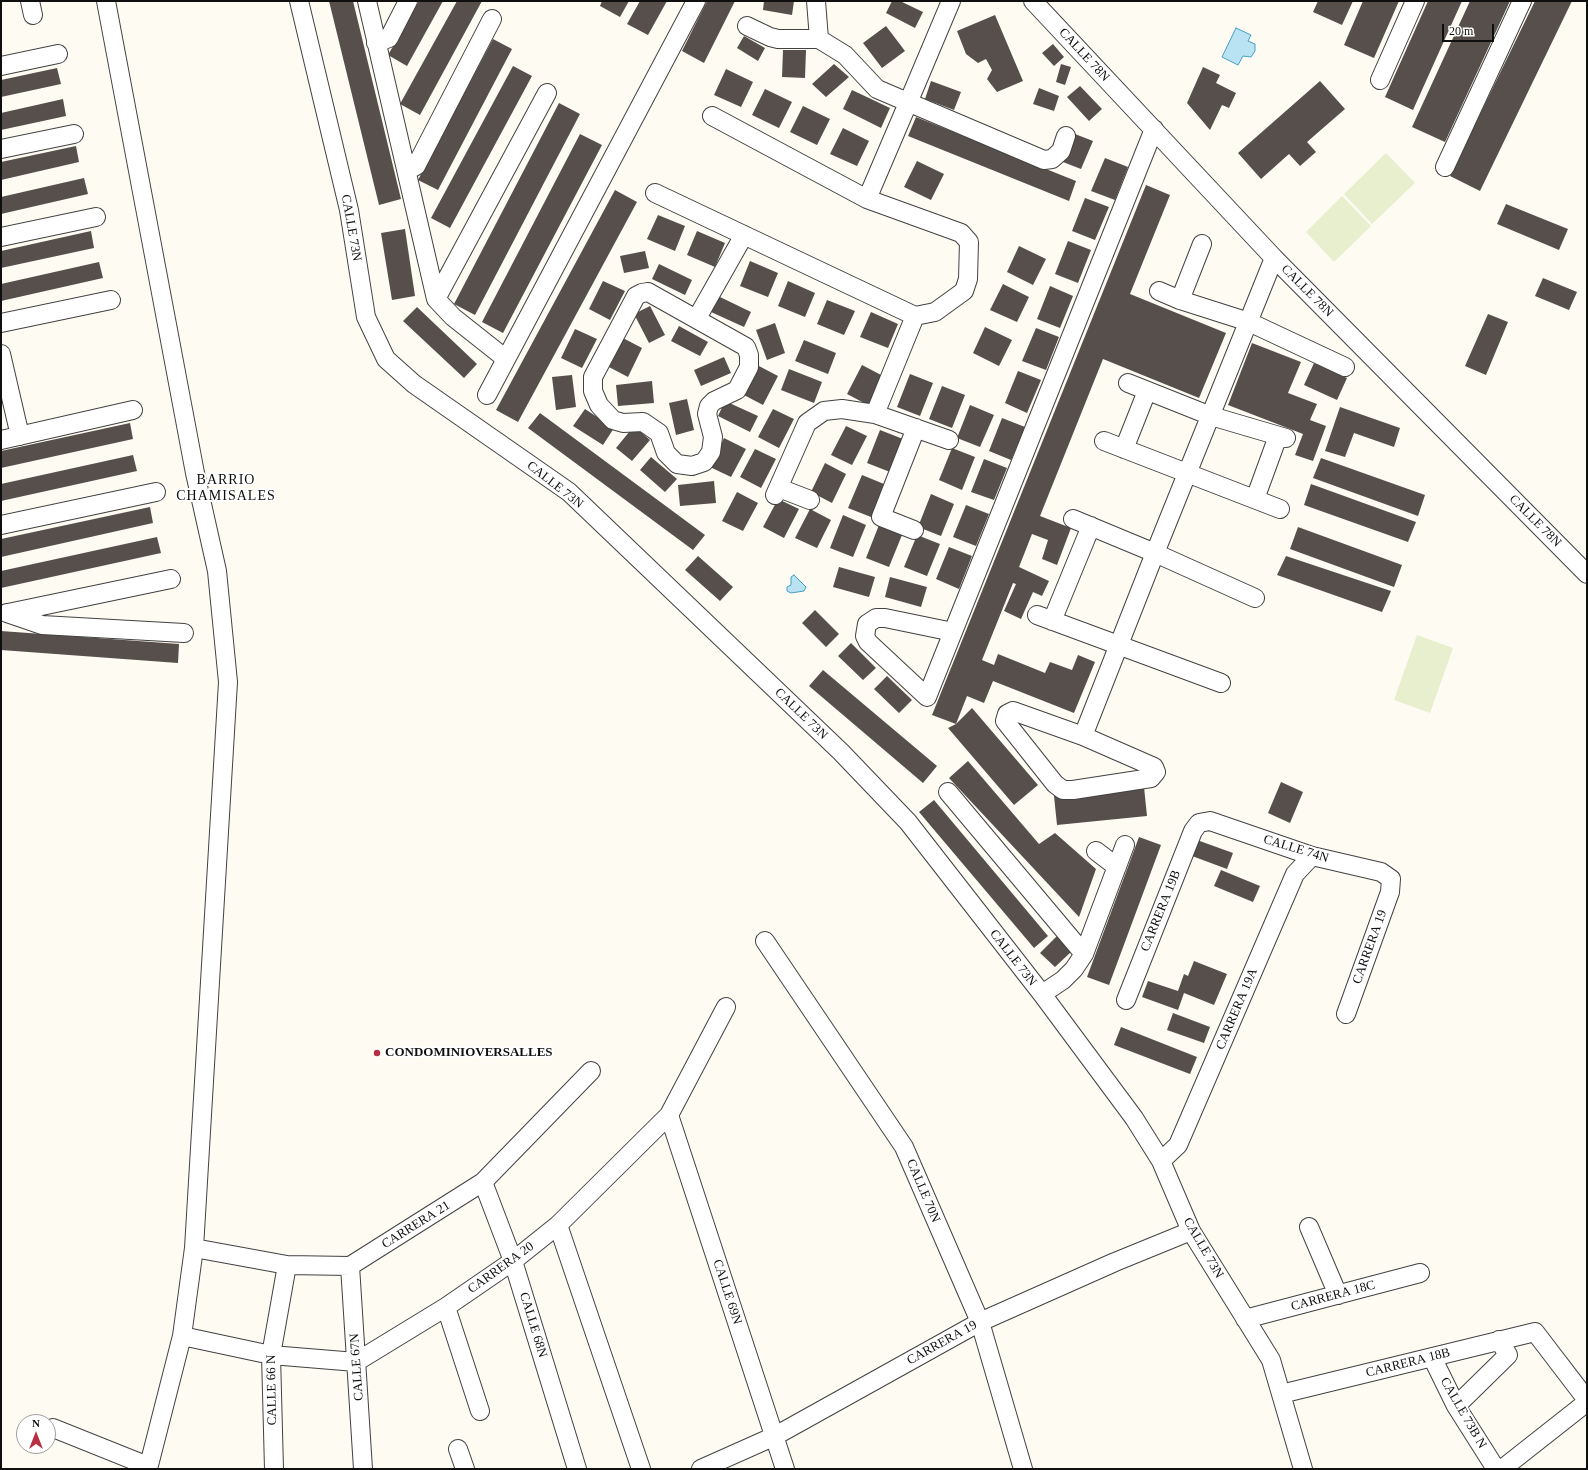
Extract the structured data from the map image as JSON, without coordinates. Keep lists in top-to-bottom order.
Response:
{
  "streets": {
    "street": [
      "CALLE 78N",
      "CALLE 73N",
      "CALLE 74N",
      "CARRERA 19B",
      "CARRERA 19",
      "CARRERA 19A",
      "CALLE 70N",
      "CARRERA 21",
      "CARRERA 20",
      "CALLE 69N",
      "CARRERA 18C",
      "CALLE 68N",
      "CARRERA 18B",
      "CALLE 67N",
      "CALLE 66 N",
      "CALLE 73B N"
    ]
  },
  "crossings": [
    ["CALLE 73N", "CARRERA 19"],
    ["CALLE 73N", "CARRERA 19A"],
    ["CALLE 73N", "CARRERA 18C"],
    ["CALLE 73N", "CARRERA 18B"],
    ["CALLE 74N", "CARRERA 19B"],
    ["CALLE 74N", "CARRERA 19"],
    ["CALLE 74N", "CARRERA 19A"],
    ["CARRERA 19", "CALLE 70N"],
    ["CARRERA 19", "CALLE 69N"],
    ["CARRERA 21", "CALLE 68N"],
    ["CARRERA 21", "CALLE 67N"],
    ["CARRERA 20", "CALLE 69N"],
    ["CARRERA 20", "CALLE 68N"],
    ["CARRERA 20", "CALLE 67N"],
    ["CARRERA 18B", "CALLE 73B N"]
  ],
  "districts": ["BARRIO CHAMISALES"],
  "places": ["CONDOMINIOVERSALLES"],
  "scale_bar": "20 m",
  "north": "top"
}
